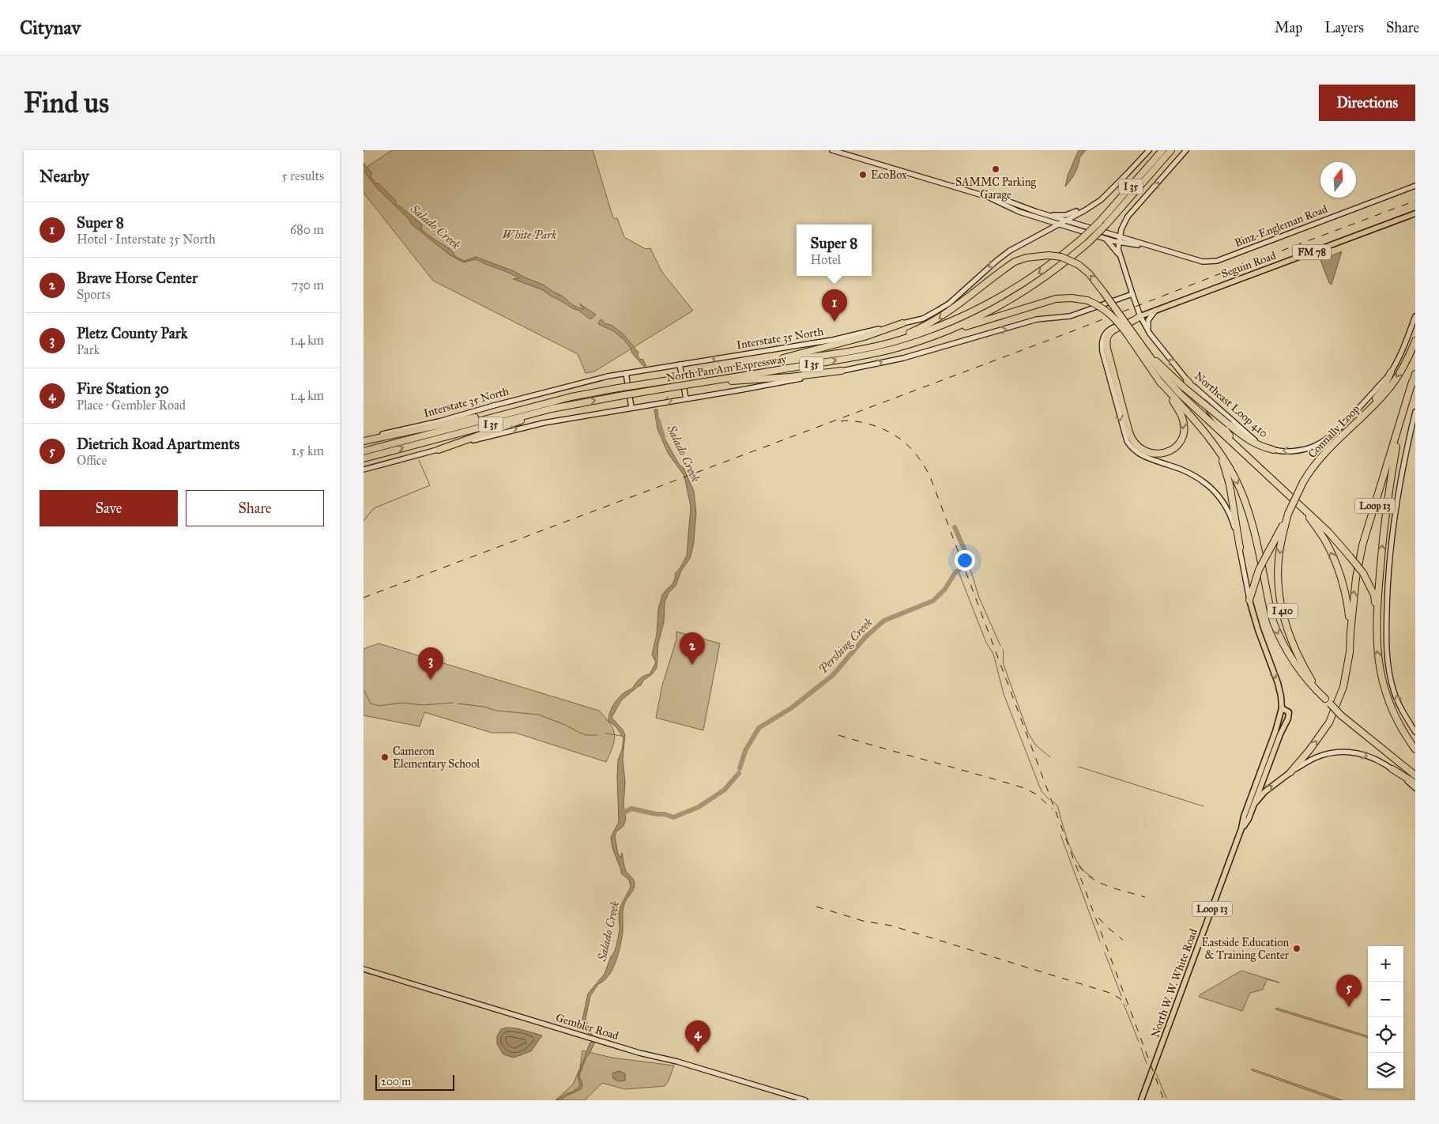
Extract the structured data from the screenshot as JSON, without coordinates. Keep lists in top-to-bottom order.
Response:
{
  "streets": {
    "highway": [
      "I 35",
      "North Pan Am Expressway",
      "Connally Loop",
      "Loop 13",
      "I 410"
    ],
    "main road": [
      "Binz-Engleman Road",
      "FM 78",
      "Seguin Road",
      "Interstate 35 North",
      "Northeast Loop 410",
      "North W. W. White Road",
      "Gembler Road"
    ]
  },
  "crossings": [
    ["Binz-Engleman Road", "Interstate 35 North"],
    ["Binz-Engleman Road", "Northeast Loop 410"],
    ["FM 78", "Seguin Road"],
    ["FM 78", "Northeast Loop 410"],
    ["Loop 13", "North W. W. White Road"]
  ],
  "water": ["Salado Creek", "Pershing Creek"],
  "parks": ["White Park"],
  "places": [
    "SAMMC Parking Garage",
    "EcoBox",
    "Cameron Elementary School",
    "Eastside Education & Training Center"
  ],
  "scale_bar": "200 m",
  "north": "top",
  "page": {
    "header": "Citynav",
    "nav": ["Map", "Layers", "Share"],
    "buttons": [
      "Directions",
      ["Save", "Share"]
    ],
    "title": "Find us",
    "heading": ["Nearby", "5 results"],
    "list": [
      {
        "mark": "1",
        "name": "Super 8",
        "note": "Hotel · Interstate 35 North",
        "value": "680 m"
      },
      {
        "mark": "2",
        "name": "Brave Horse Center",
        "note": "Sports",
        "value": "730 m"
      },
      {
        "mark": "3",
        "name": "Pletz County Park",
        "note": "Park",
        "value": "1.4 km"
      },
      {
        "mark": "4",
        "name": "Fire Station 30",
        "note": "Place · Gembler Road",
        "value": "1.4 km"
      },
      {
        "mark": "5",
        "name": "Dietrich Road Apartments",
        "note": "Office",
        "value": "1.5 km"
      }
    ],
    "popup": ["Super 8", "Hotel"],
    "pins": [
      "1",
      "2",
      "3",
      "5",
      "4"
    ],
    "map_buttons": ["+", "−"],
    "scale": "200 m"
  }
}
